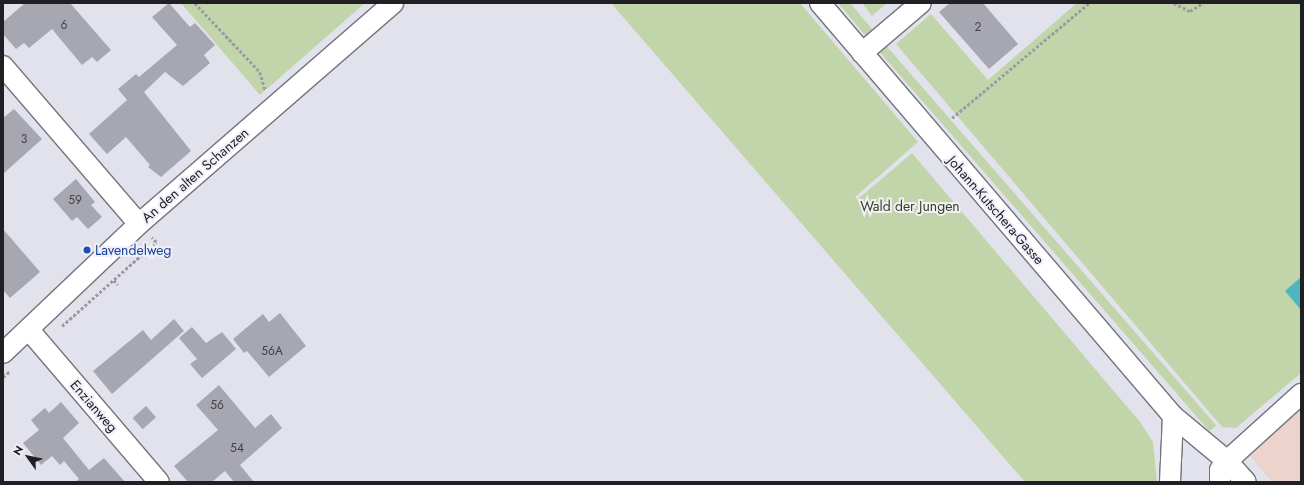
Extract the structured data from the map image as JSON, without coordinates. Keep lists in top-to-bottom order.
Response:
{
  "streets": {
    "street": ["An den alten Schanzen", "Johann-Kutschera-Gasse", "Enzianweg"]
  },
  "crossings": [
    ["An den alten Schanzen", "Enzianweg"]
  ],
  "parks": ["Wald der Jungen"],
  "places": ["Lavendelweg"],
  "house_numbers": [
    "6",
    "2",
    "3",
    "59",
    "56A",
    "56",
    "54"
  ],
  "north": "top left"
}
